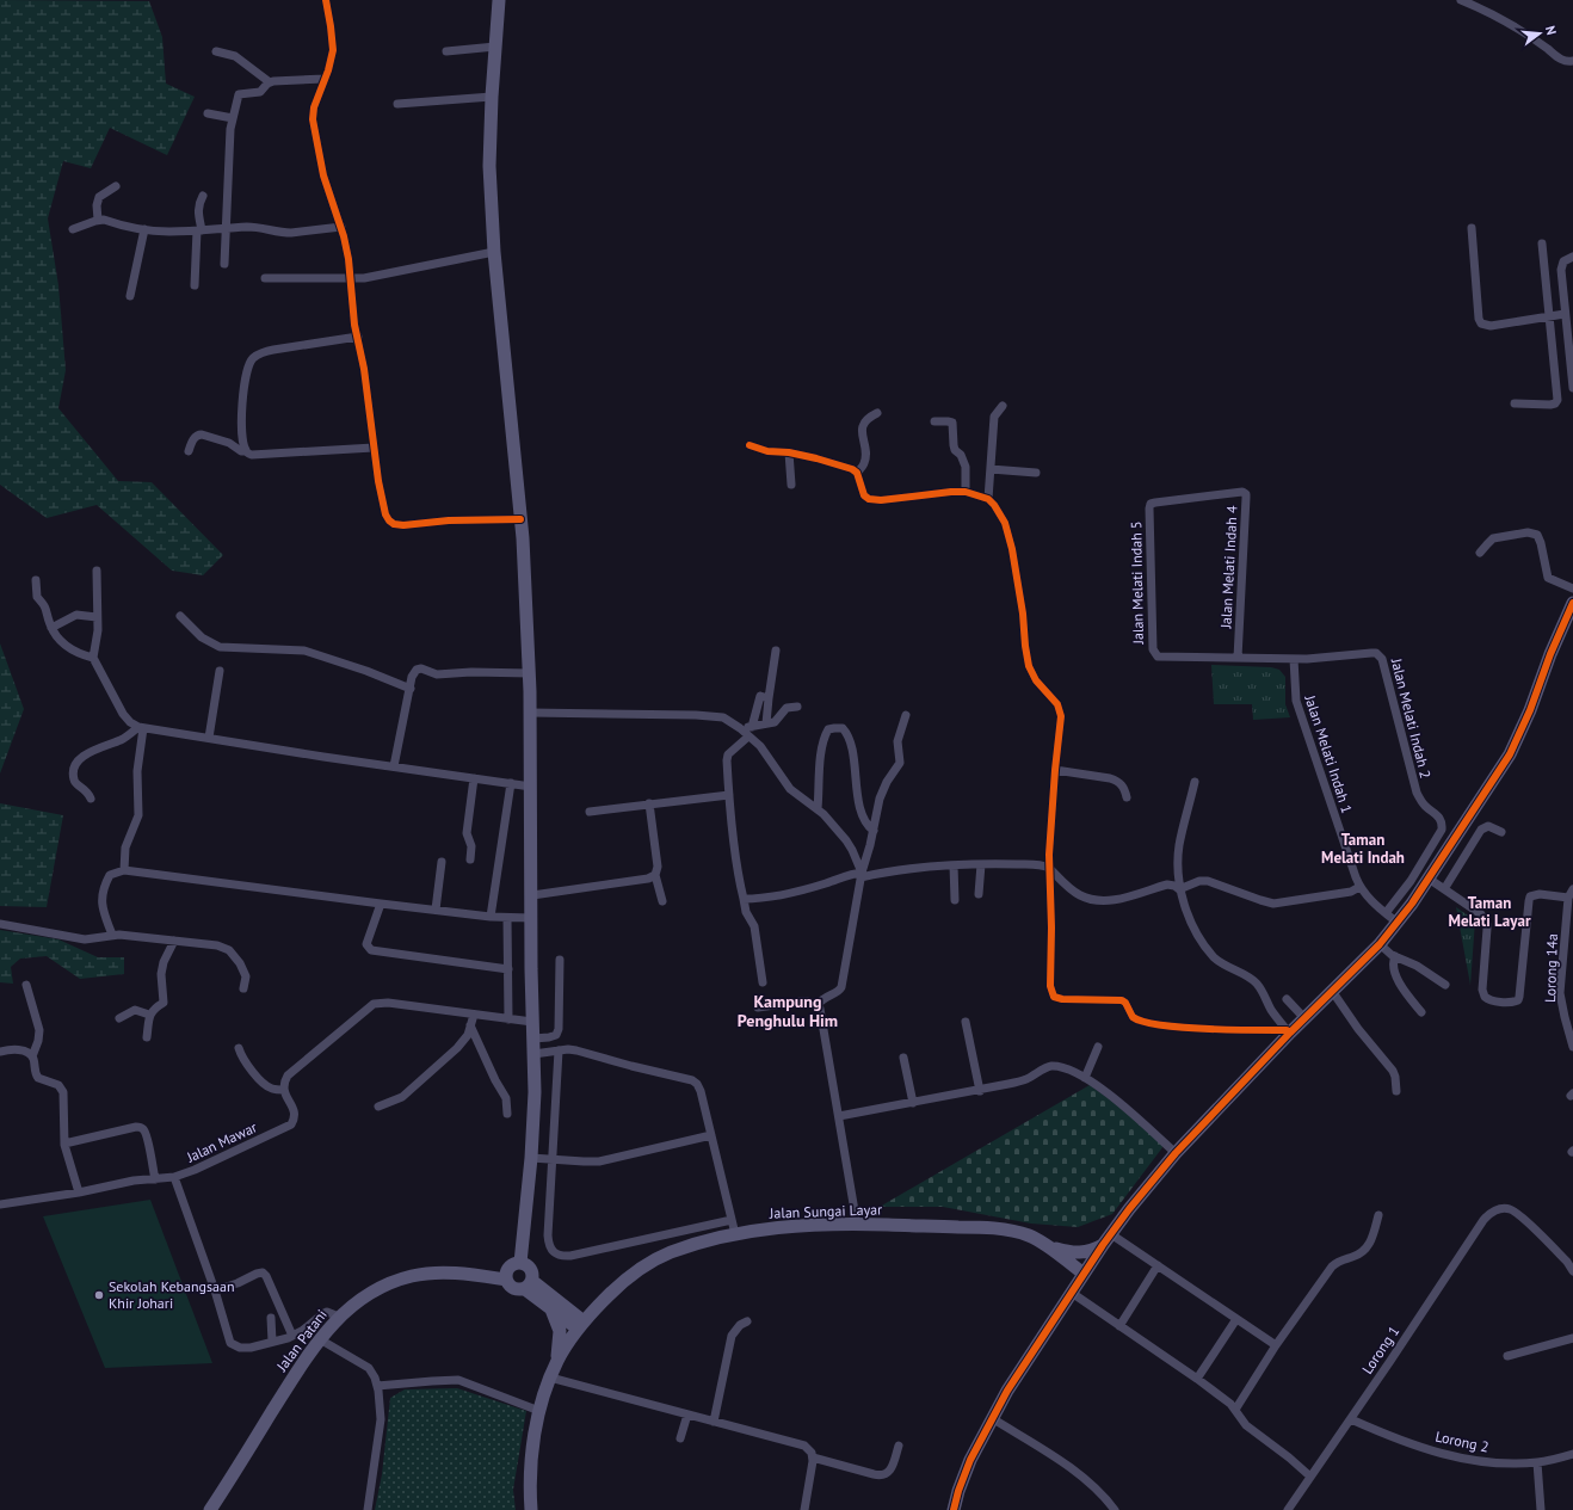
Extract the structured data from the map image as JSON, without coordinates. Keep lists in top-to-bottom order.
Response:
{
  "streets": {
    "main road": ["Jalan Sungai Layar", "Jalan Patani"],
    "street": [
      "Jalan Melati Indah 4",
      "Jalan Melati Indah 5",
      "Jalan Melati Indah 2",
      "Jalan Melati Indah 1",
      "Lorong 14a",
      "Jalan Mawar",
      "Lorong 1",
      "Lorong 2"
    ]
  },
  "crossings": [
    ["Jalan Melati Indah 4", "Jalan Melati Indah 5"],
    ["Jalan Melati Indah 2", "Jalan Melati Indah 1"],
    ["Lorong 1", "Lorong 2"]
  ],
  "districts": ["Taman Melati Indah", "Taman Melati Layar", "Kampung Penghulu Him"],
  "places": ["Sekolah Kebangsaan Khir Johari"],
  "north": "right"
}
